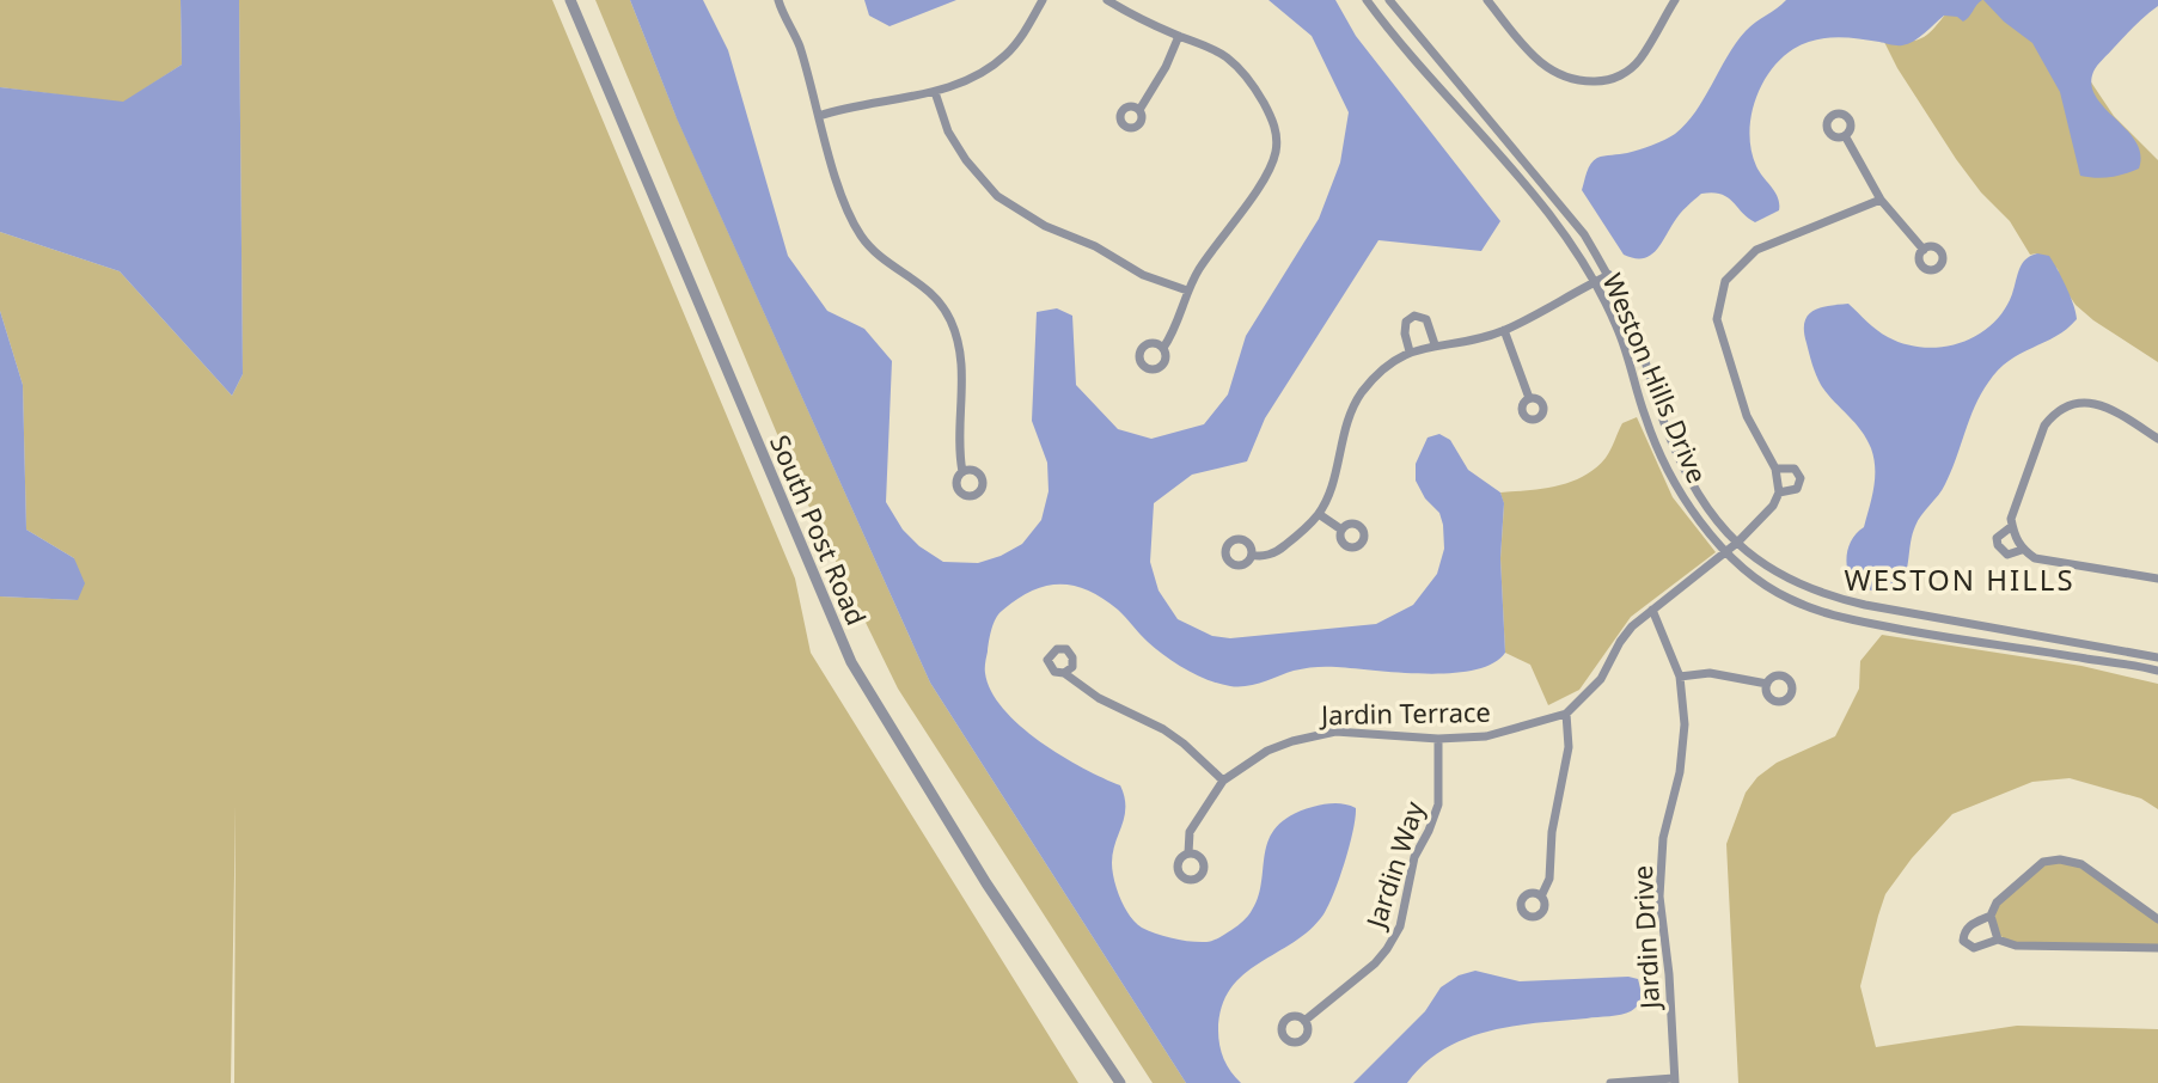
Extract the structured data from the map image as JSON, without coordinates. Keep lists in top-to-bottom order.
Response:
{
  "streets": {
    "street": [
      "Weston Hills Drive",
      "South Post Road",
      "Jardin Terrace",
      "Jardin Way",
      "Jardin Drive"
    ]
  },
  "crossings": [
    ["Weston Hills Drive", "Jardin Terrace"],
    ["Jardin Terrace", "Jardin Way"],
    ["Jardin Terrace", "Jardin Drive"]
  ],
  "districts": ["WESTON HILLS"]
}
